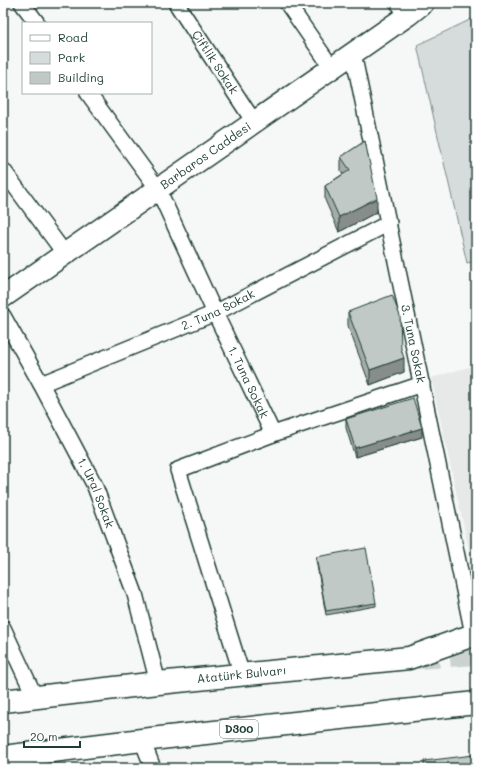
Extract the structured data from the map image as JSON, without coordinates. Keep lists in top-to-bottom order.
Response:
{
  "streets": {
    "highway": ["Atatürk Bulvarı", "D300"],
    "main road": ["Barbaros Caddesi"],
    "street": [
      "Çiftlik Sokak",
      "2. Tuna Sokak",
      "3. Tuna Sokak",
      "1. Tuna Sokak",
      "1. Ural Sokak"
    ]
  },
  "crossings": [
    ["Çiftlik Sokak", "Barbaros Caddesi"],
    ["Barbaros Caddesi", "3. Tuna Sokak"],
    ["Barbaros Caddesi", "1. Tuna Sokak"],
    ["2. Tuna Sokak", "3. Tuna Sokak"],
    ["2. Tuna Sokak", "1. Tuna Sokak"],
    ["2. Tuna Sokak", "1. Ural Sokak"],
    ["3. Tuna Sokak", "Atatürk Bulvarı"],
    ["1. Ural Sokak", "Atatürk Bulvarı"]
  ],
  "legend": ["Road", "Park", "Building"],
  "scale_bar": "20 m"
}
